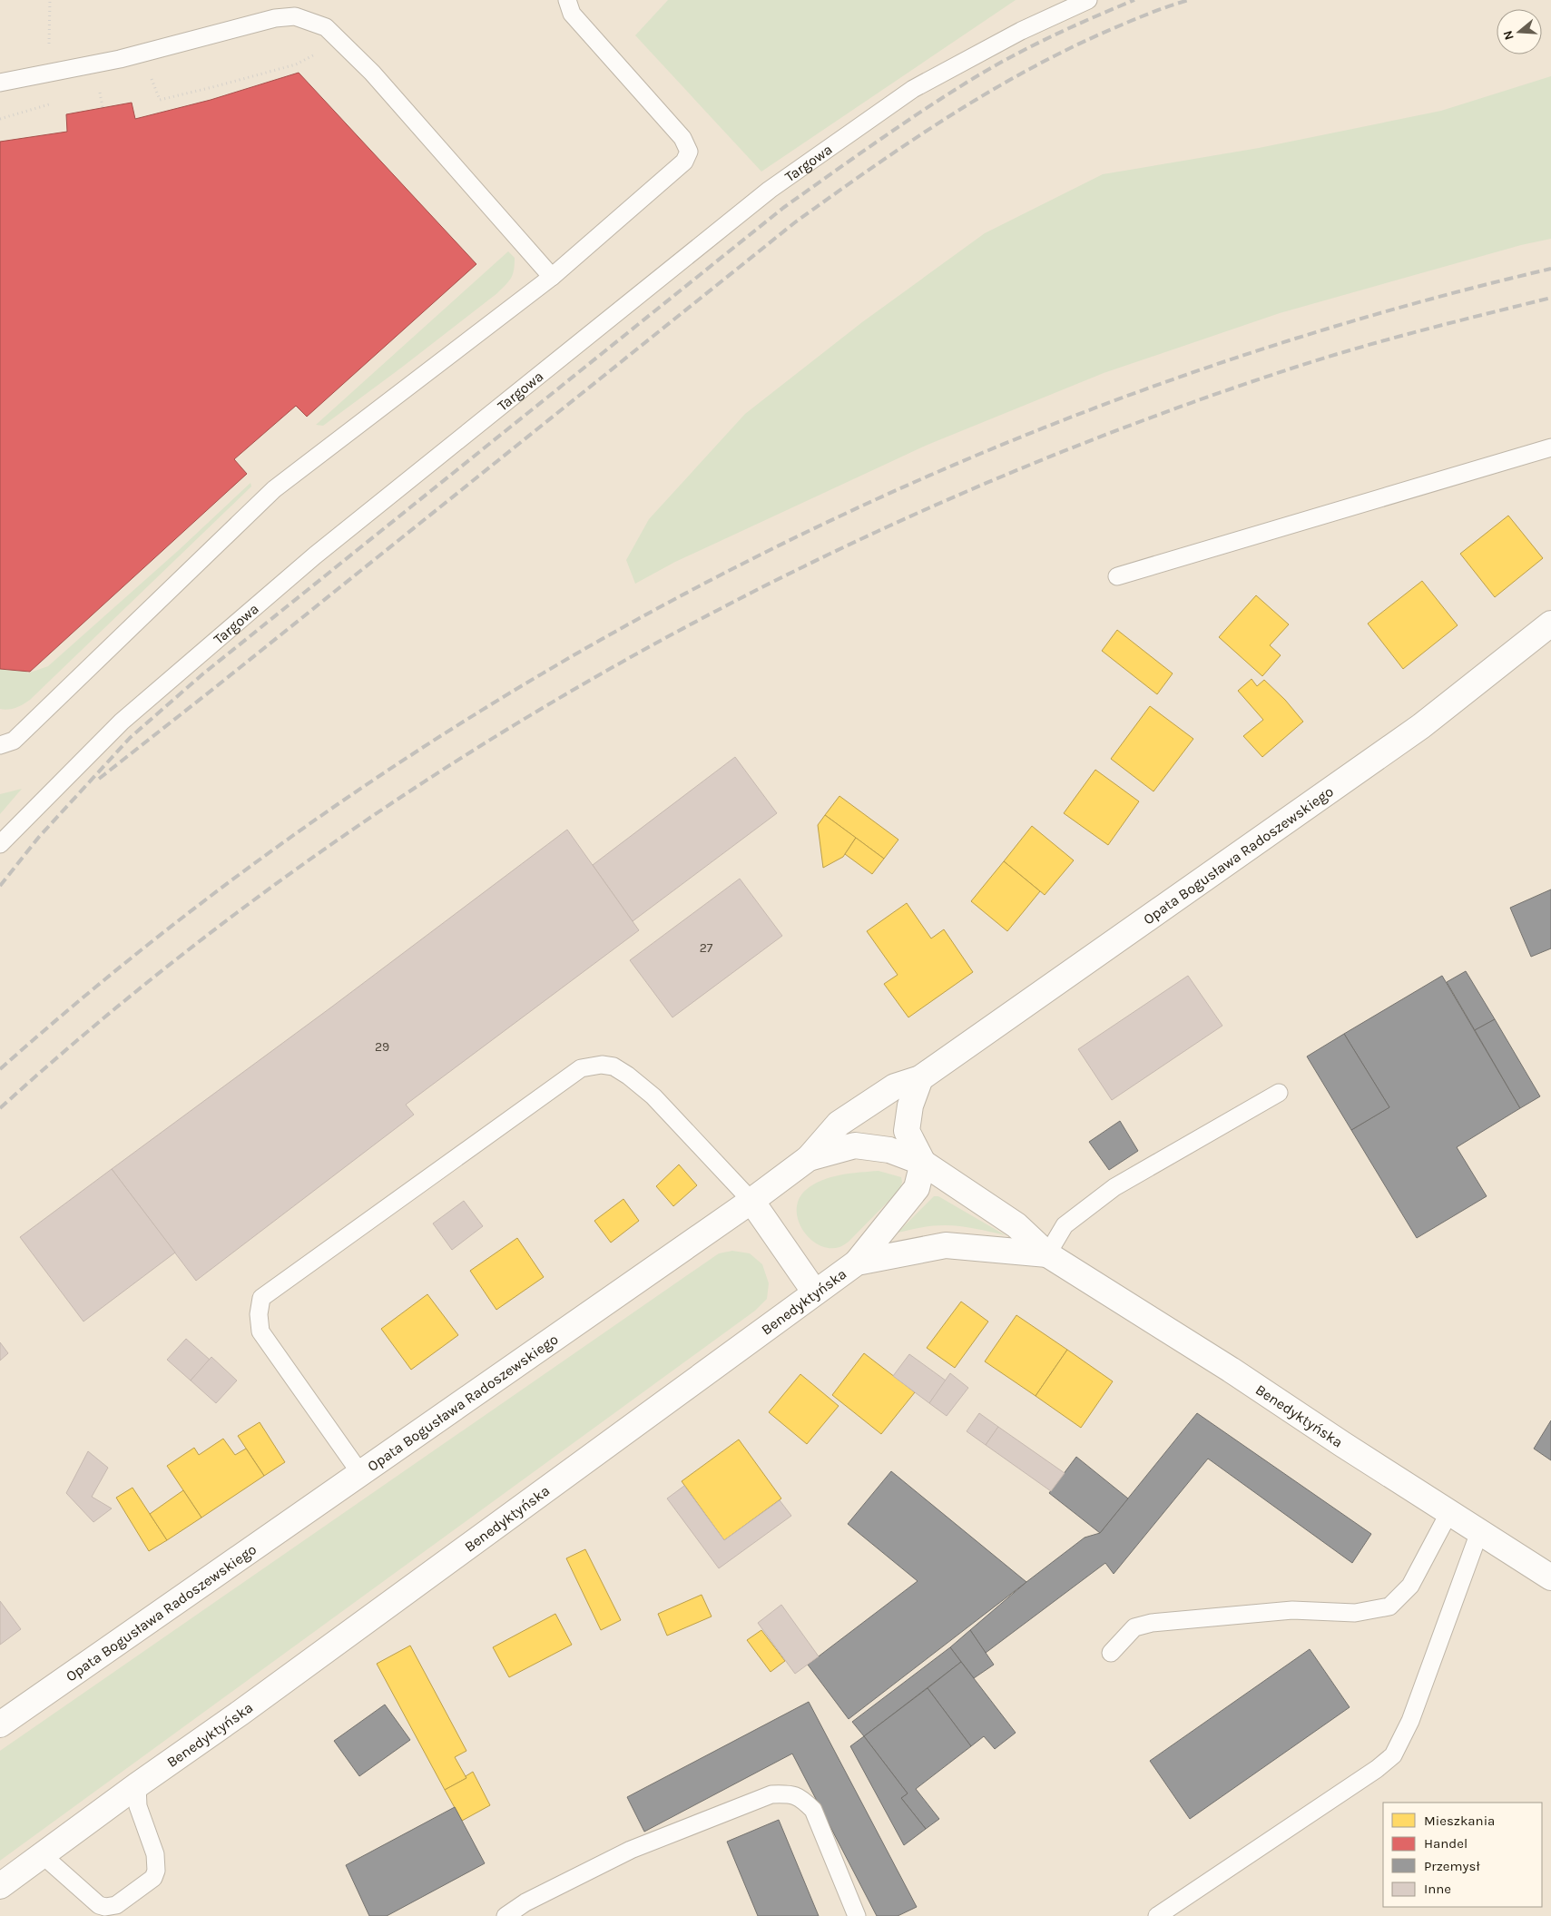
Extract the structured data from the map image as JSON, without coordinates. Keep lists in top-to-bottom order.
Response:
{
  "streets": {
    "street": ["Opata Bogusława Radoszewskiego", "Benedyktyńska"],
    "lane": ["Targowa"]
  },
  "crossings": [
    ["Opata Bogusława Radoszewskiego", "Benedyktyńska"]
  ],
  "house_numbers": ["27", "29"],
  "legend": [
    "Mieszkania",
    "Handel",
    "Przemysł",
    "Inne"
  ],
  "north": "left"
}
